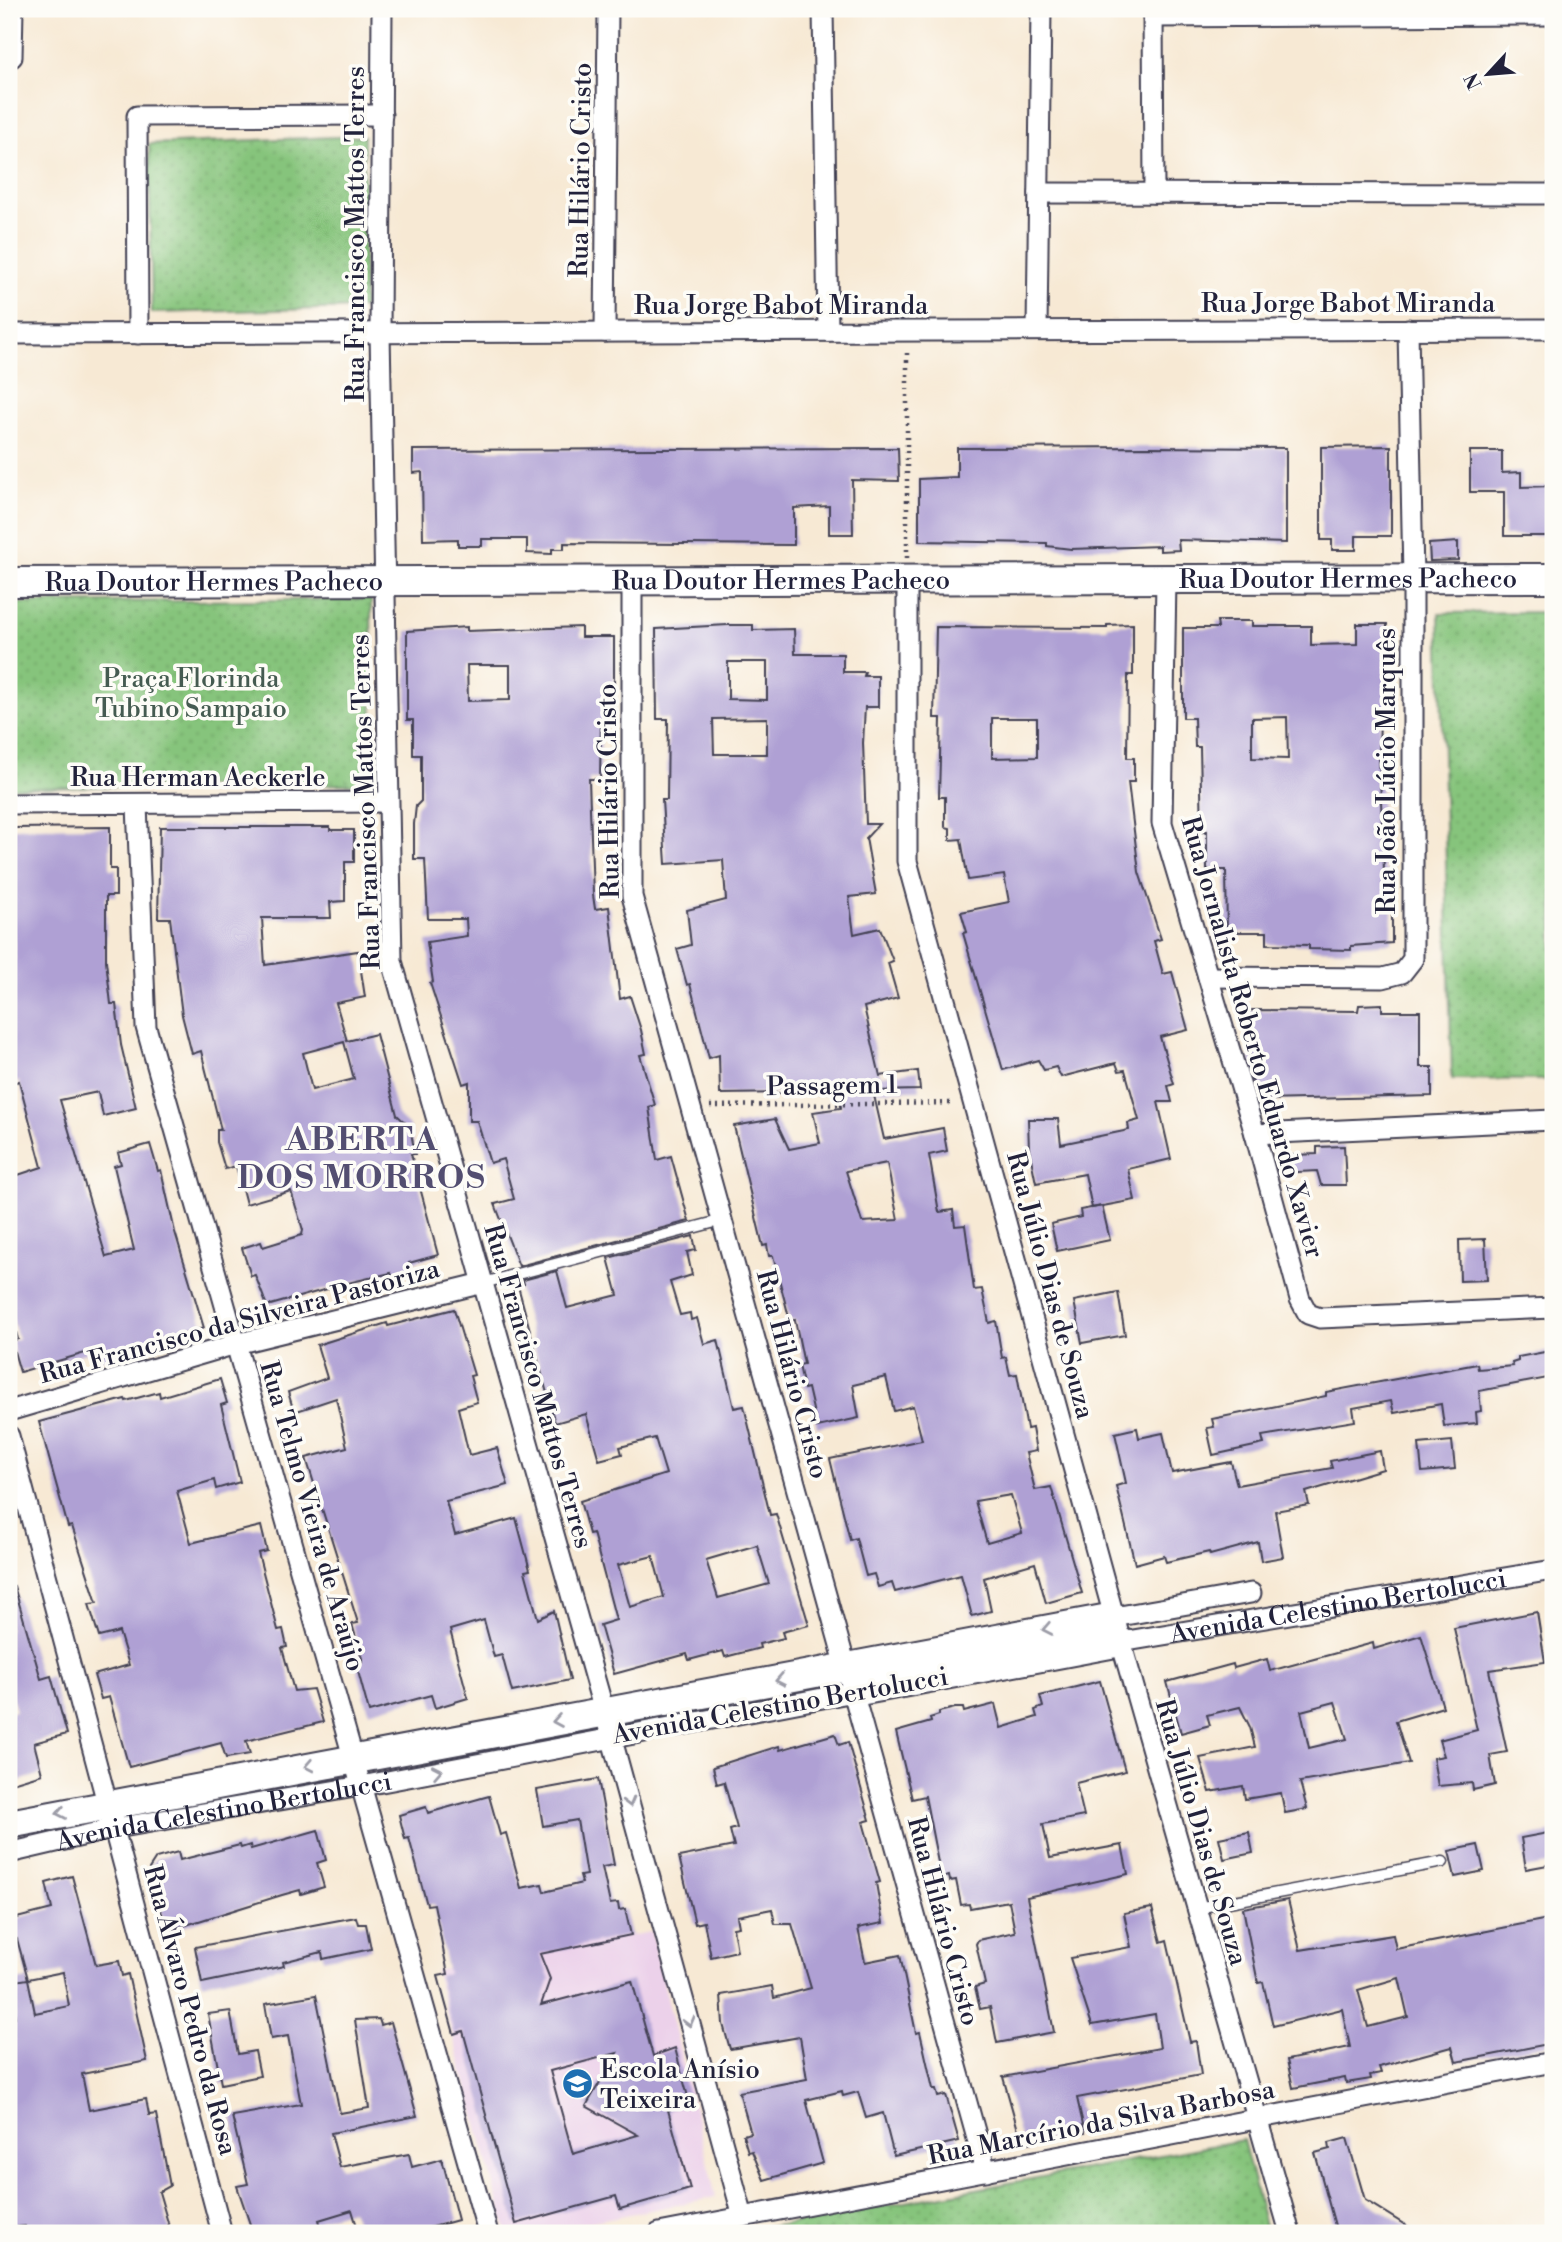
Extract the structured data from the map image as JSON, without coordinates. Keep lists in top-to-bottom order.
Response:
{
  "streets": {
    "street": [
      "Rua Hilário Cristo",
      "Rua Francisco Mattos Terres",
      "Rua Jorge Babot Miranda",
      "Rua Doutor Hermes Pacheco",
      "Rua João Lúcio Marquês",
      "Rua Herman Aeckerle",
      "Rua Jornalista Roberto Eduardo Xavier",
      "Rua Júlio Dias de Souza",
      "Rua Francisco da Silveira Pastoriza",
      "Rua Telmo Vieira de Araújo",
      "Avenida Celestino Bertolucci",
      "Rua Álvaro Pedro da Rosa",
      "Rua Marcírio da Silva Barbosa"
    ],
    "path": ["Passagem 1"]
  },
  "crossings": [
    ["Rua Hilário Cristo", "Rua Jorge Babot Miranda"],
    ["Rua Hilário Cristo", "Rua Doutor Hermes Pacheco"],
    ["Rua Hilário Cristo", "Passagem 1"],
    ["Rua Hilário Cristo", "Avenida Celestino Bertolucci"],
    ["Rua Hilário Cristo", "Rua Marcírio da Silva Barbosa"],
    ["Rua Francisco Mattos Terres", "Rua Jorge Babot Miranda"],
    ["Rua Francisco Mattos Terres", "Rua Doutor Hermes Pacheco"],
    ["Rua Francisco Mattos Terres", "Rua Herman Aeckerle"],
    ["Rua Francisco Mattos Terres", "Rua Francisco da Silveira Pastoriza"],
    ["Rua Francisco Mattos Terres", "Avenida Celestino Bertolucci"],
    ["Rua Francisco Mattos Terres", "Rua Marcírio da Silva Barbosa"],
    ["Rua Jorge Babot Miranda", "Rua João Lúcio Marquês"],
    ["Rua Doutor Hermes Pacheco", "Rua João Lúcio Marquês"],
    ["Rua Doutor Hermes Pacheco", "Rua Jornalista Roberto Eduardo Xavier"],
    ["Rua Doutor Hermes Pacheco", "Rua Júlio Dias de Souza"],
    ["Rua João Lúcio Marquês", "Rua Jornalista Roberto Eduardo Xavier"],
    ["Rua Herman Aeckerle", "Rua Telmo Vieira de Araújo"],
    ["Passagem 1", "Rua Júlio Dias de Souza"],
    ["Rua Júlio Dias de Souza", "Avenida Celestino Bertolucci"],
    ["Rua Júlio Dias de Souza", "Rua Marcírio da Silva Barbosa"],
    ["Rua Francisco da Silveira Pastoriza", "Rua Telmo Vieira de Araújo"],
    ["Rua Telmo Vieira de Araújo", "Avenida Celestino Bertolucci"],
    ["Avenida Celestino Bertolucci", "Rua Álvaro Pedro da Rosa"]
  ],
  "districts": ["ABERTA DOS MORROS"],
  "parks": ["Praça Florinda Tubino Sampaio"],
  "places": {
    "school or university": ["Escola Anísio Teixeira"]
  },
  "north": "bottom left"
}
